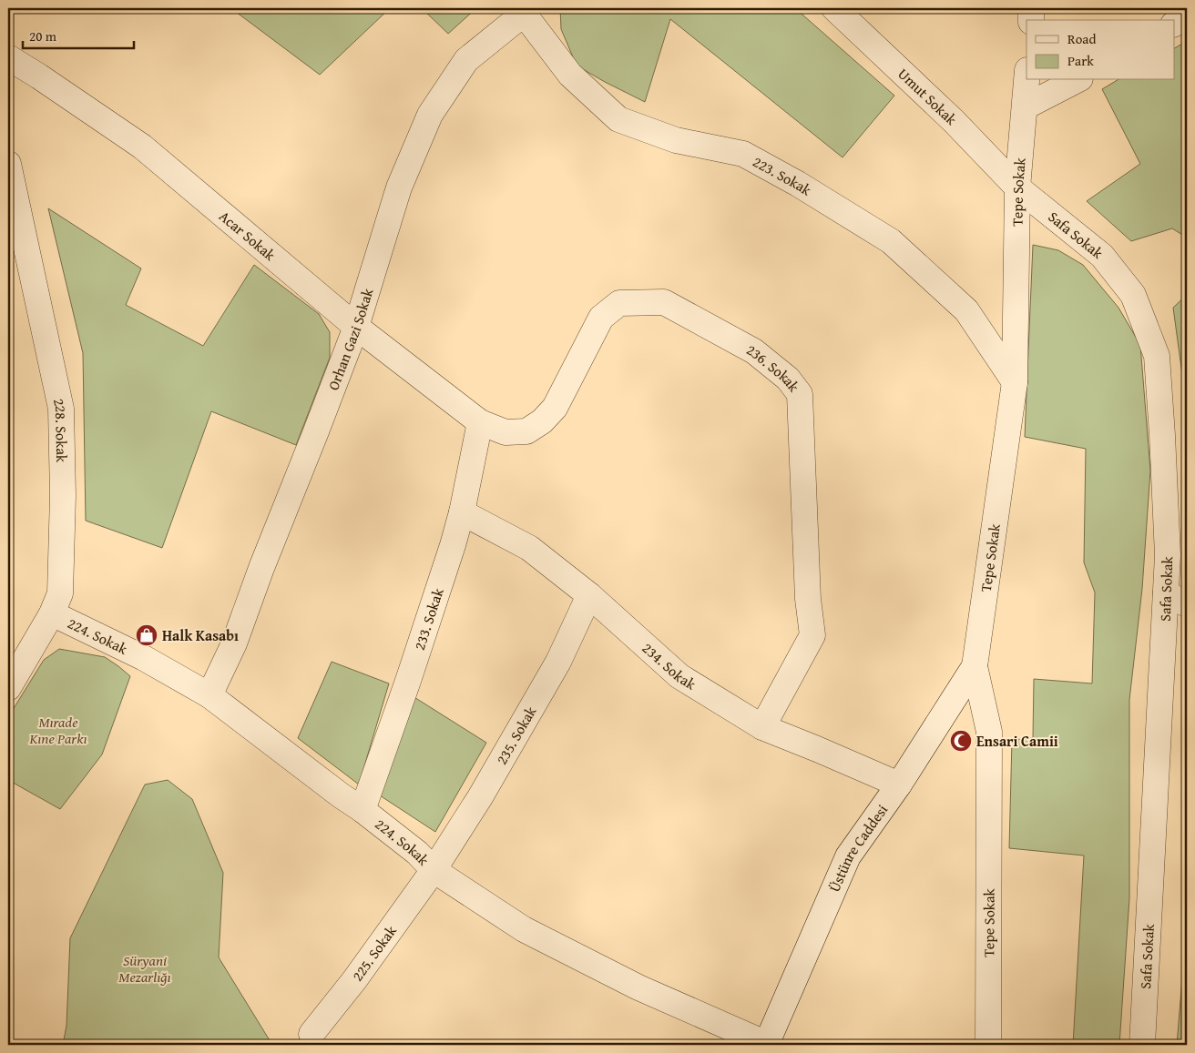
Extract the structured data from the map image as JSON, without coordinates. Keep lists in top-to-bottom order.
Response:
{
  "streets": {
    "street": [
      "Umut Sokak",
      "223. Sokak",
      "Tepe Sokak",
      "Acar Sokak",
      "Safa Sokak",
      "Orhan Gazi Sokak",
      "236. Sokak",
      "228. Sokak",
      "233. Sokak",
      "224. Sokak",
      "234. Sokak",
      "235. Sokak",
      "Üstünre Caddesi",
      "225. Sokak"
    ]
  },
  "crossings": [
    ["Umut Sokak", "Tepe Sokak"],
    ["Umut Sokak", "Safa Sokak"],
    ["223. Sokak", "Tepe Sokak"],
    ["223. Sokak", "Orhan Gazi Sokak"],
    ["Tepe Sokak", "Safa Sokak"],
    ["Tepe Sokak", "Üstünre Caddesi"],
    ["Acar Sokak", "Orhan Gazi Sokak"],
    ["Acar Sokak", "236. Sokak"],
    ["Acar Sokak", "233. Sokak"],
    ["Orhan Gazi Sokak", "224. Sokak"],
    ["236. Sokak", "233. Sokak"],
    ["236. Sokak", "234. Sokak"],
    ["228. Sokak", "224. Sokak"],
    ["233. Sokak", "224. Sokak"],
    ["233. Sokak", "234. Sokak"],
    ["224. Sokak", "235. Sokak"],
    ["224. Sokak", "Üstünre Caddesi"],
    ["224. Sokak", "225. Sokak"],
    ["234. Sokak", "235. Sokak"],
    ["234. Sokak", "Üstünre Caddesi"],
    ["235. Sokak", "225. Sokak"]
  ],
  "parks": ["Mırade Kıne Parkı", "Süryani Mezarlığı"],
  "places": {
    "shop": ["Halk Kasabı"],
    "mosque": ["Ensari Camii"]
  },
  "legend": ["Road", "Park"],
  "scale_bar": "20 m"
}
